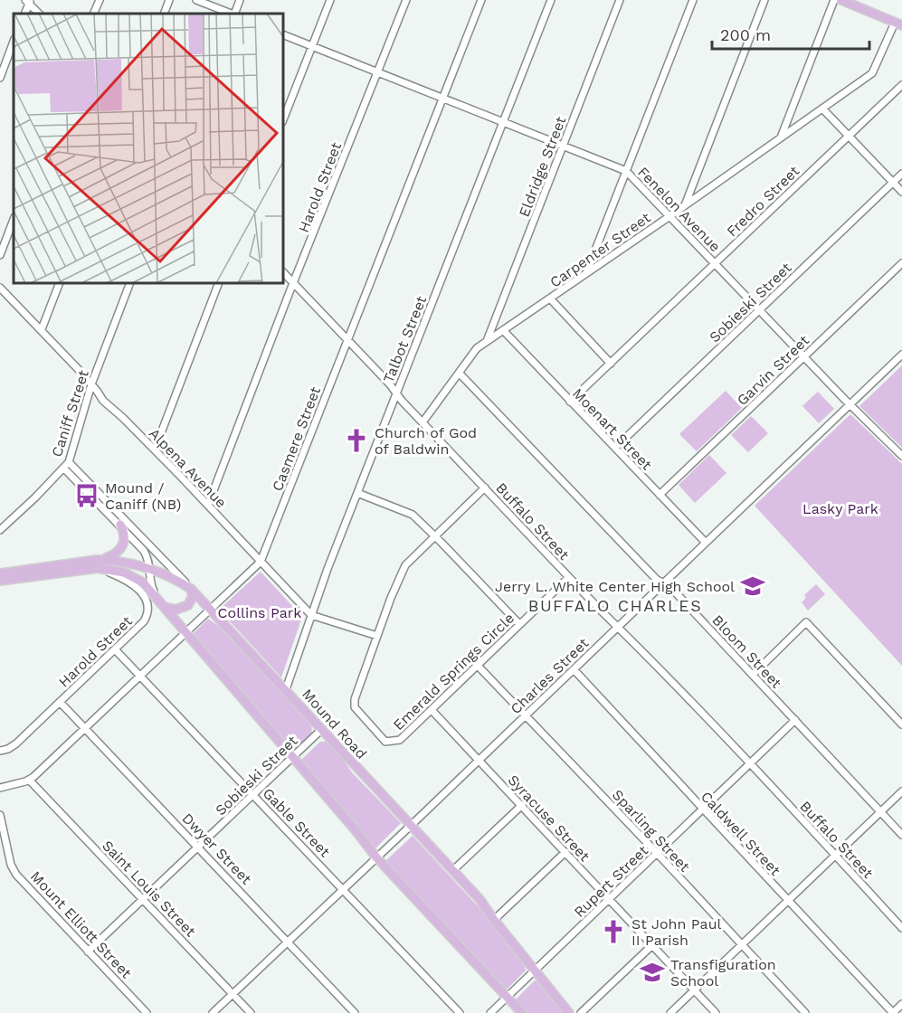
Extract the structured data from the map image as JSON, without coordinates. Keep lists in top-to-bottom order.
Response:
{
  "streets": {
    "main road": ["Mound Road"],
    "street": [
      "Eldridge Street",
      "Harold Street",
      "Fredro Street",
      "Fenelon Avenue",
      "Carpenter Street",
      "Sobieski Street",
      "Talbot Street",
      "Garvin Street",
      "Caniff Street",
      "Moenart Street",
      "Casmere Street",
      "Alpena Avenue",
      "Buffalo Street",
      "Bloom Street",
      "Emerald Springs Circle",
      "Charles Street",
      "Syracuse Street",
      "Gable Street",
      "Sparling Street",
      "Caldwell Street",
      "Dwyer Street",
      "Rupert Street",
      "Saint Louis Street",
      "Mount Elliott Street"
    ]
  },
  "crossings": [
    ["Eldridge Street", "Fenelon Avenue"],
    ["Eldridge Street", "Carpenter Street"],
    ["Harold Street", "Fenelon Avenue"],
    ["Harold Street", "Alpena Avenue"],
    ["Harold Street", "Buffalo Street"],
    ["Harold Street", "Gable Street"],
    ["Harold Street", "Dwyer Street"],
    ["Fredro Street", "Fenelon Avenue"],
    ["Fredro Street", "Moenart Street"],
    ["Fenelon Avenue", "Carpenter Street"],
    ["Fenelon Avenue", "Sobieski Street"],
    ["Fenelon Avenue", "Talbot Street"],
    ["Fenelon Avenue", "Garvin Street"],
    ["Fenelon Avenue", "Casmere Street"],
    ["Fenelon Avenue", "Charles Street"],
    ["Carpenter Street", "Moenart Street"],
    ["Carpenter Street", "Buffalo Street"],
    ["Carpenter Street", "Bloom Street"],
    ["Sobieski Street", "Moenart Street"],
    ["Sobieski Street", "Mound Road"],
    ["Sobieski Street", "Gable Street"],
    ["Sobieski Street", "Dwyer Street"],
    ["Sobieski Street", "Saint Louis Street"],
    ["Sobieski Street", "Mount Elliott Street"],
    ["Talbot Street", "Alpena Avenue"],
    ["Talbot Street", "Buffalo Street"],
    ["Talbot Street", "Mound Road"],
    ["Garvin Street", "Moenart Street"],
    ["Caniff Street", "Alpena Avenue"],
    ["Caniff Street", "Mound Road"],
    ["Moenart Street", "Charles Street"],
    ["Casmere Street", "Alpena Avenue"],
    ["Casmere Street", "Buffalo Street"],
    ["Casmere Street", "Mound Road"],
    ["Casmere Street", "Gable Street"],
    ["Casmere Street", "Dwyer Street"],
    ["Casmere Street", "Saint Louis Street"],
    ["Alpena Avenue", "Emerald Springs Circle"],
    ["Buffalo Street", "Emerald Springs Circle"],
    ["Buffalo Street", "Charles Street"],
    ["Buffalo Street", "Rupert Street"],
    ["Bloom Street", "Charles Street"],
    ["Bloom Street", "Rupert Street"],
    ["Emerald Springs Circle", "Syracuse Street"],
    ["Emerald Springs Circle", "Sparling Street"],
    ["Charles Street", "Mound Road"],
    ["Charles Street", "Syracuse Street"],
    ["Charles Street", "Gable Street"],
    ["Charles Street", "Sparling Street"],
    ["Charles Street", "Caldwell Street"],
    ["Charles Street", "Dwyer Street"],
    ["Charles Street", "Saint Louis Street"],
    ["Mound Road", "Rupert Street"],
    ["Syracuse Street", "Rupert Street"],
    ["Sparling Street", "Rupert Street"],
    ["Caldwell Street", "Rupert Street"]
  ],
  "districts": ["BUFFALO CHARLES"],
  "parks": ["Lasky Park", "Collins Park"],
  "places": {
    "church": ["Church of God of Baldwin", "St John Paul II Parish"],
    "bus stop": ["Mound / Caniff (NB)"],
    "school or university": ["Jerry L. White Center High School", "Transfiguration School"]
  },
  "scale_bar": "200 m"
}
